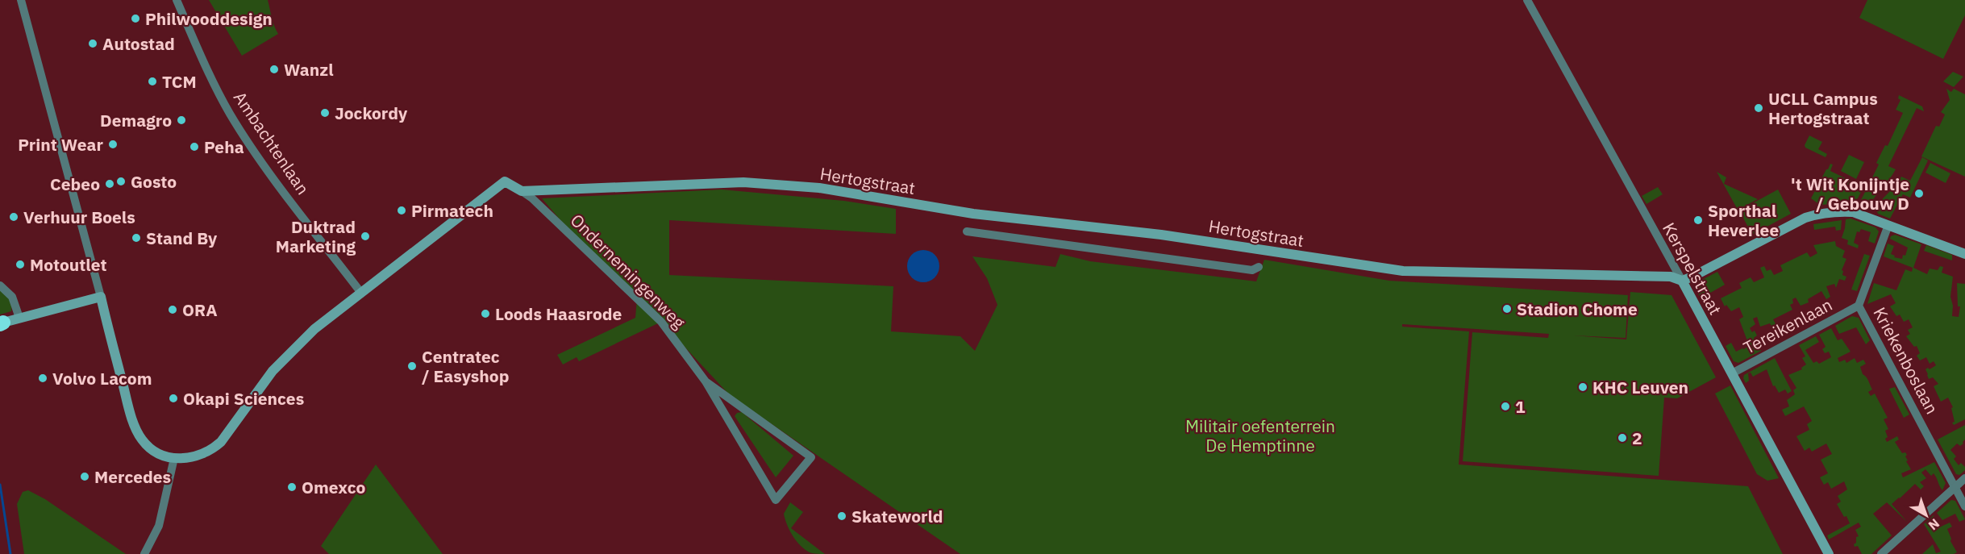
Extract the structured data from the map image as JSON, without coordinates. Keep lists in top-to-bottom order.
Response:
{
  "streets": {
    "street": [
      "Ambachtenlaan",
      "Hertogstraat",
      "Kerspelstraat",
      "Ondernemingenweg",
      "Tereikenlaan",
      "Kriekenboslaan"
    ]
  },
  "crossings": [
    ["Hertogstraat", "Kerspelstraat"],
    ["Hertogstraat", "Ondernemingenweg"],
    ["Kerspelstraat", "Tereikenlaan"],
    ["Tereikenlaan", "Kriekenboslaan"]
  ],
  "parks": ["Militair oefenterrein De Hemptinne"],
  "places": [
    "Philwooddesign",
    "Autostad",
    "Wanzl",
    "TCM",
    "UCLL Campus Hertogstraat",
    "Jockordy",
    "Demagro",
    "Print Wear",
    "Peha",
    "Gosto",
    "Cebeo",
    "'t Wit Konijntje / Gebouw D",
    "Pirmatech",
    "Verhuur Boels",
    "Sporthal Heverlee",
    "Duktrad Marketing",
    "Stand By",
    "Motoutlet",
    "Stadion Chome",
    "ORA",
    "Loods Haasrode",
    "Centratec / Easyshop",
    "Volvo Lacom",
    "KHC Leuven",
    "Okapi Sciences",
    "1",
    "2",
    "Mercedes",
    "Omexco",
    "Skateworld"
  ],
  "north": "bottom right"
}
